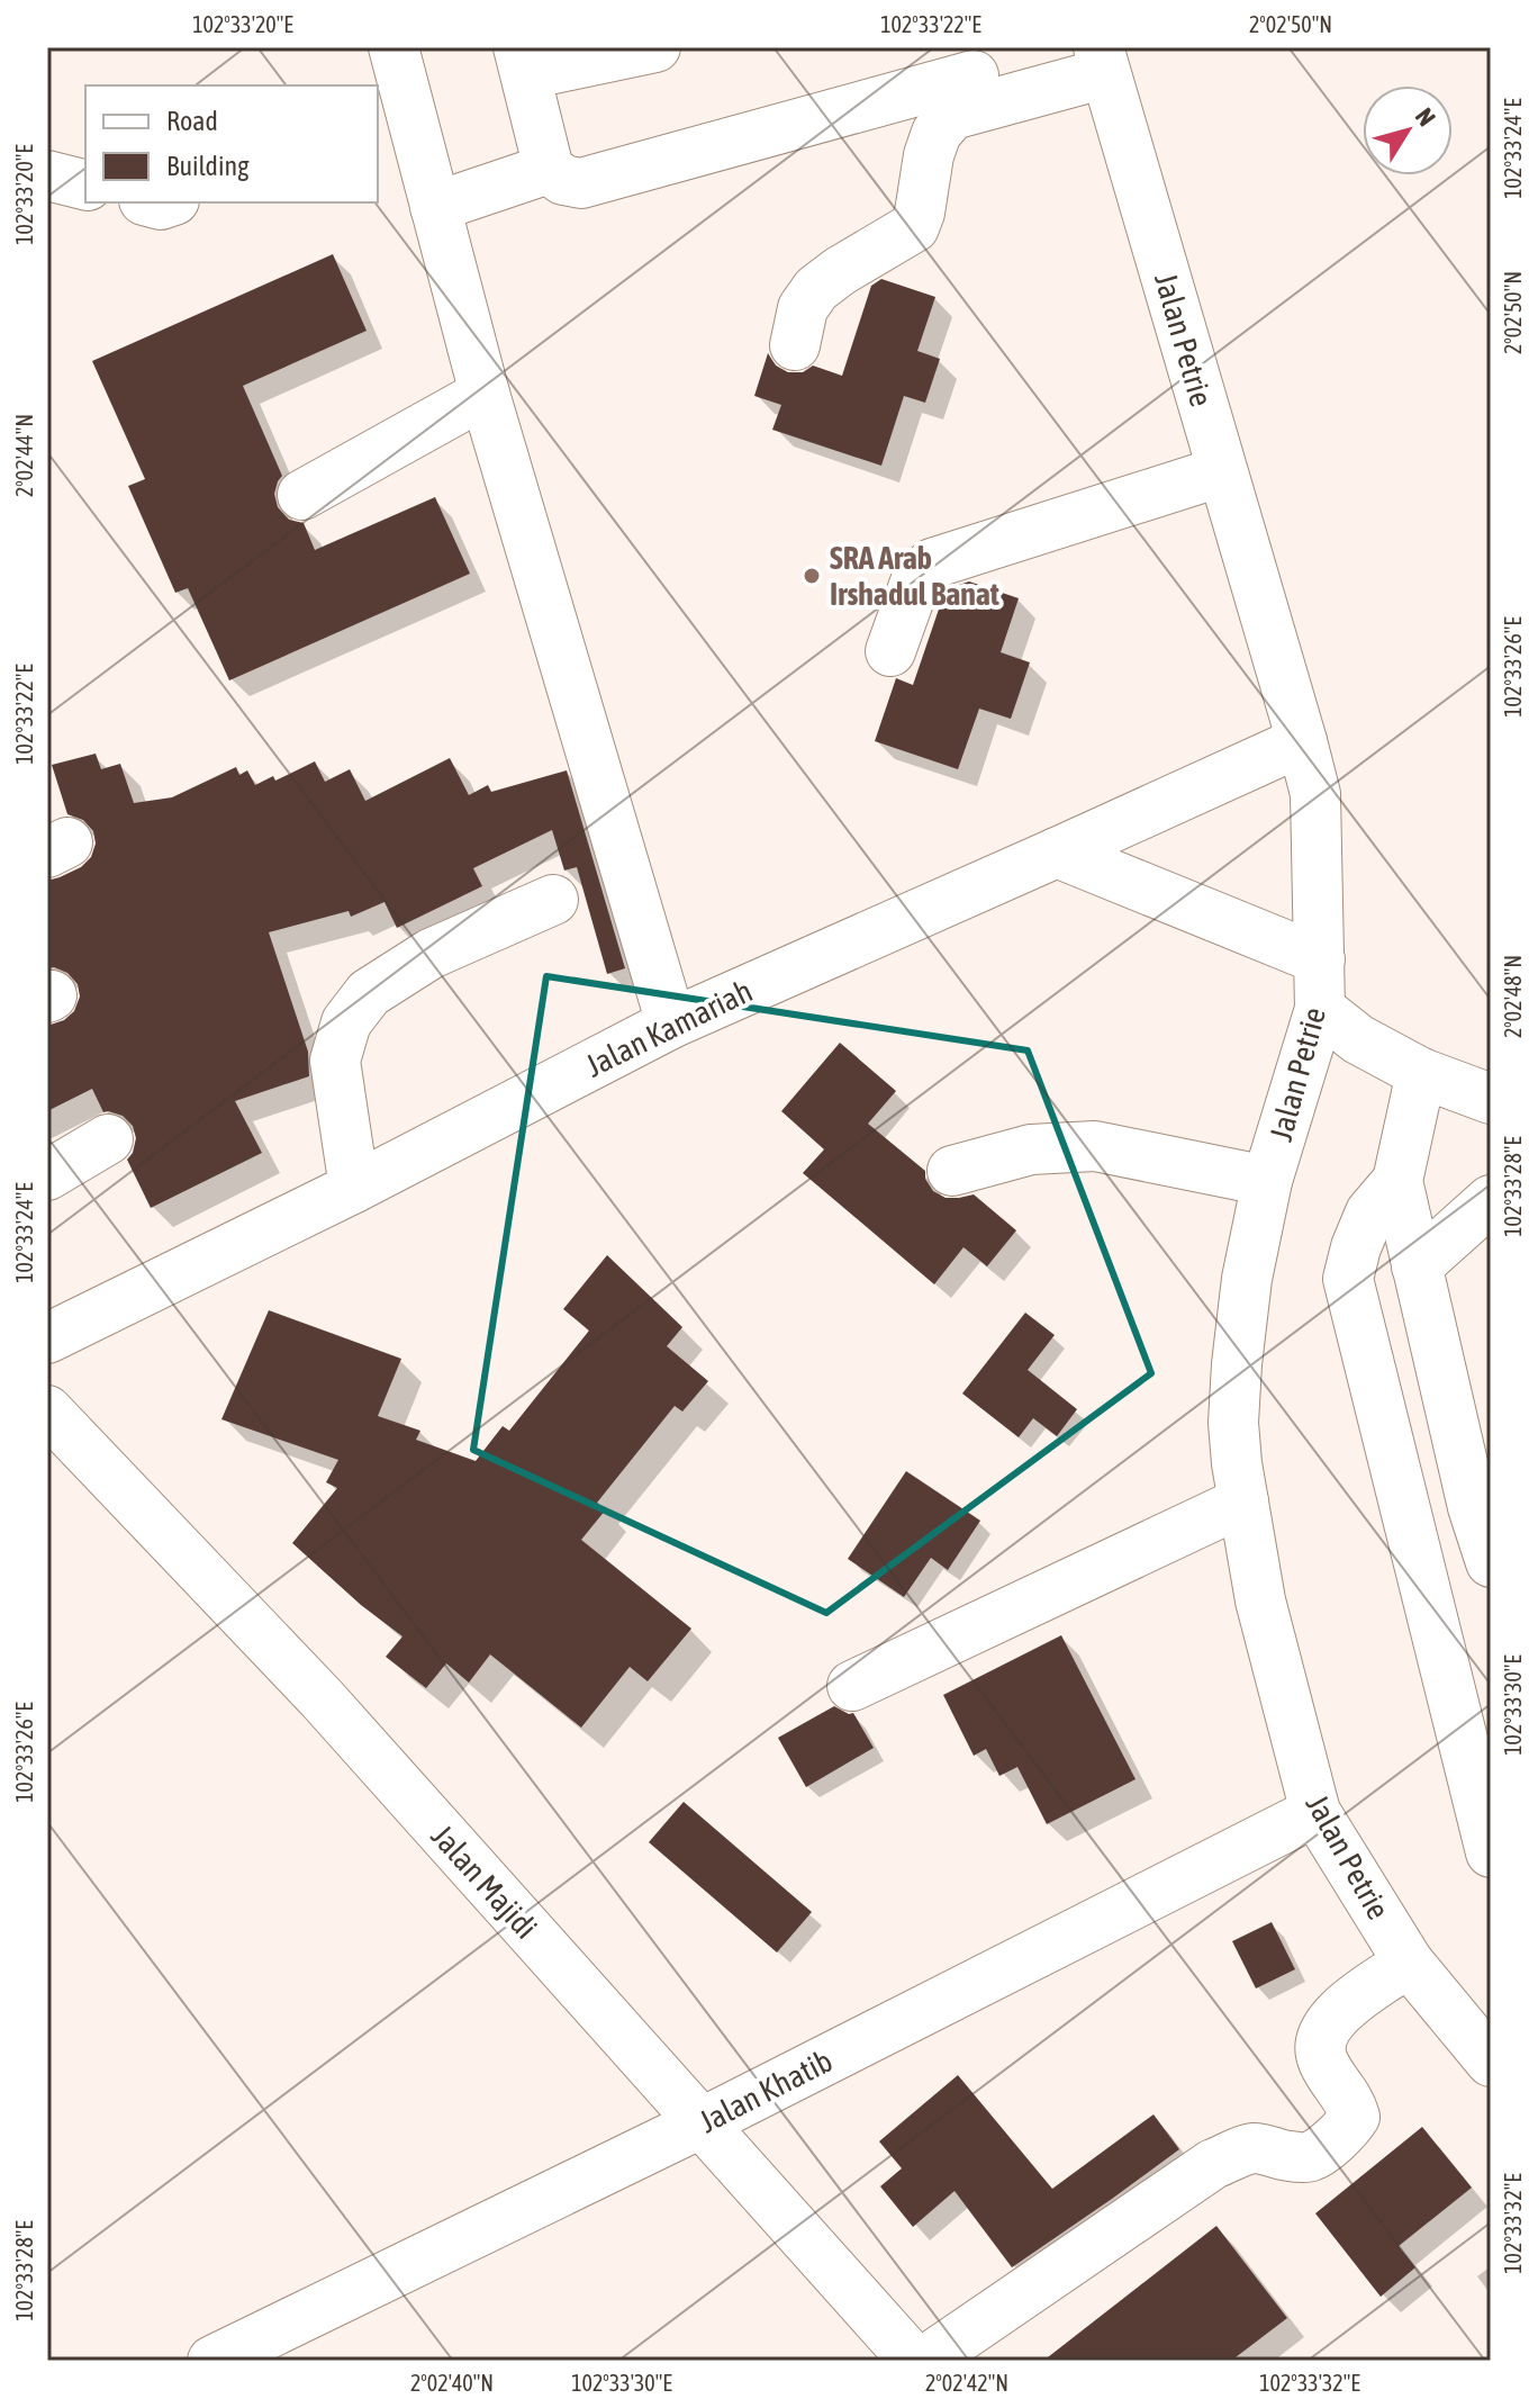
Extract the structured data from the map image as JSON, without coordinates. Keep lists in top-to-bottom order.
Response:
{
  "streets": {
    "street": [
      "Jalan Petrie",
      "Jalan Kamariah",
      "Jalan Majidi",
      "Jalan Khatib"
    ]
  },
  "crossings": [
    ["Jalan Petrie", "Jalan Kamariah"],
    ["Jalan Petrie", "Jalan Khatib"],
    ["Jalan Majidi", "Jalan Khatib"]
  ],
  "places": ["SRA Arab Irshadul Banat"],
  "legend": ["Road", "Building"],
  "north": "top right",
  "coordinates": [
    "102°33'20\"E",
    "102°33'22\"E",
    "2°02'50\"N",
    "102°33'24\"E",
    "2°02'44\"N",
    "102°33'26\"E",
    "2°02'48\"N",
    "102°33'28\"E",
    "102°33'30\"E",
    "102°33'32\"E",
    "2°02'40\"N",
    "2°02'42\"N"
  ]
}
